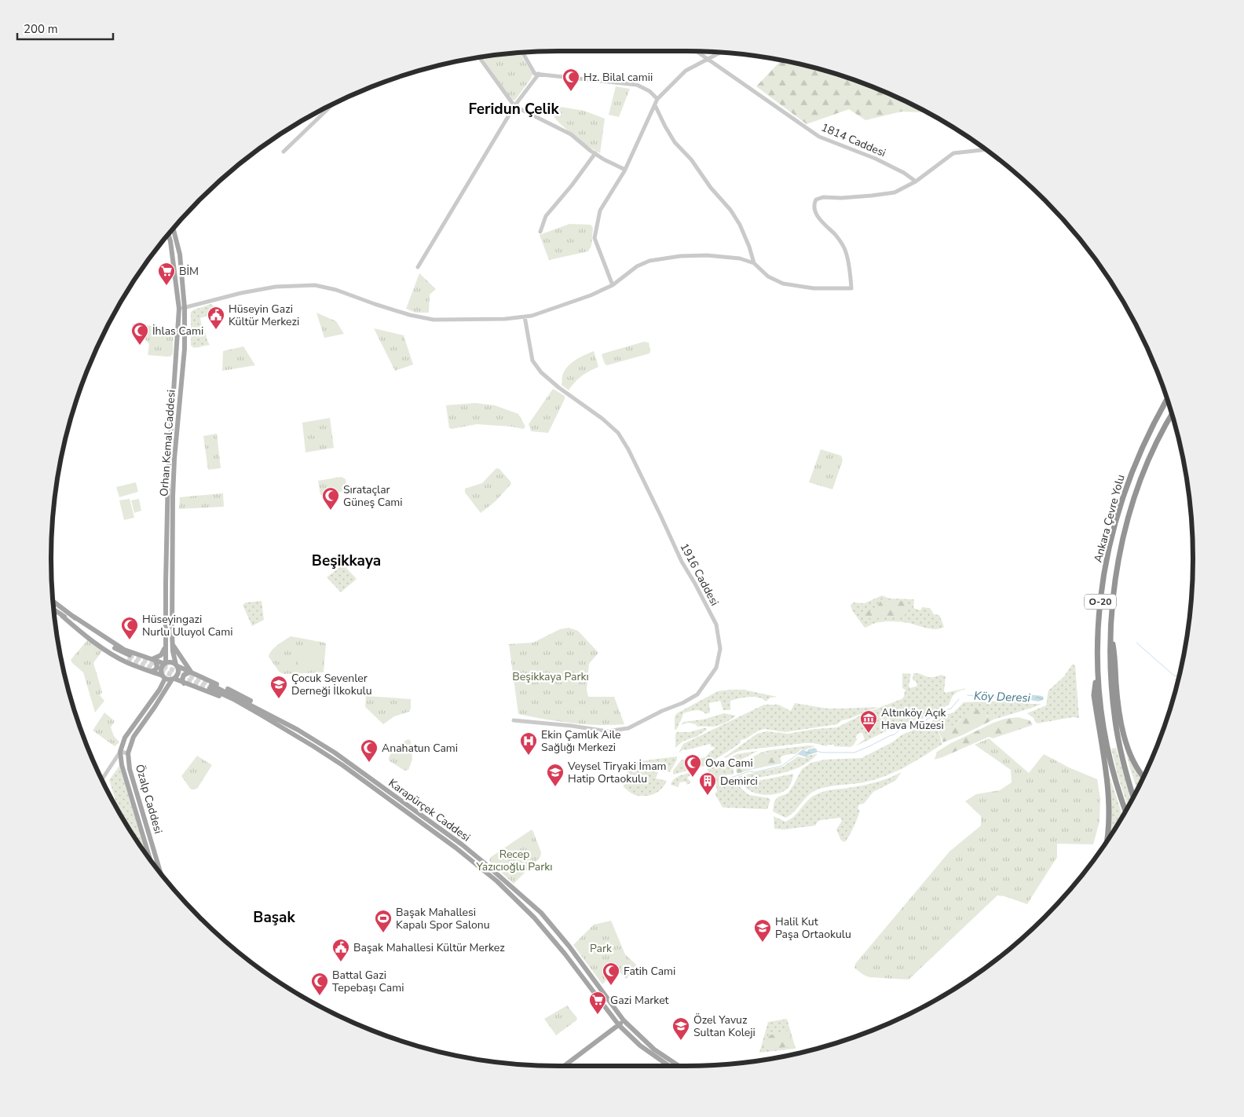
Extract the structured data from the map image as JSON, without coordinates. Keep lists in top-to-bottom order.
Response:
{
  "streets": {
    "highway": ["Ankara Çevre Yolu", "O-20"],
    "main road": ["Orhan Kemal Caddesi", "Özalp Caddesi", "Karapürçek Caddesi"],
    "street": ["1814 Caddesi", "1916 Caddesi"]
  },
  "crossings": [
    ["Orhan Kemal Caddesi", "Özalp Caddesi"]
  ],
  "districts": ["Feridun Çelik", "Beşikkaya", "Başak"],
  "water": ["Köy Deresi"],
  "parks": ["Beşikkaya Parkı", "Recep Yazıcıoğlu Parkı", "Park"],
  "places": {
    "mosque": [
      "Hz. Bilal camii",
      "İhlas Cami",
      "Sırataçlar Güneş Cami",
      "Hüseyingazi Nurlu Uluyol Cami",
      "Anahatun Cami",
      "Ova Cami",
      "Fatih Cami",
      "Battal Gazi Tepebaşı Cami"
    ],
    "supermarket": ["BİM", "Gazi Market"],
    "public building": ["Hüseyin Gazi Kültür Merkezi", "Başak Mahallesi Kültür Merkez"],
    "school or university": [
      "Çocuk Sevenler Derneği İlkokulu",
      "Veysel Tiryaki İmam Hatip Ortaokulu",
      "Halil Kut Paşa Ortaokulu",
      "Özel Yavuz Sultan Koleji"
    ],
    "museum": ["Altınköy Açık Hava Müzesi"],
    "hospital": ["Ekin Çamlık Aile Sağlığı Merkezi"],
    "building": ["Demirci"],
    "sports": ["Başak Mahallesi Kapalı Spor Salonu"]
  },
  "scale_bar": "200 m"
}
